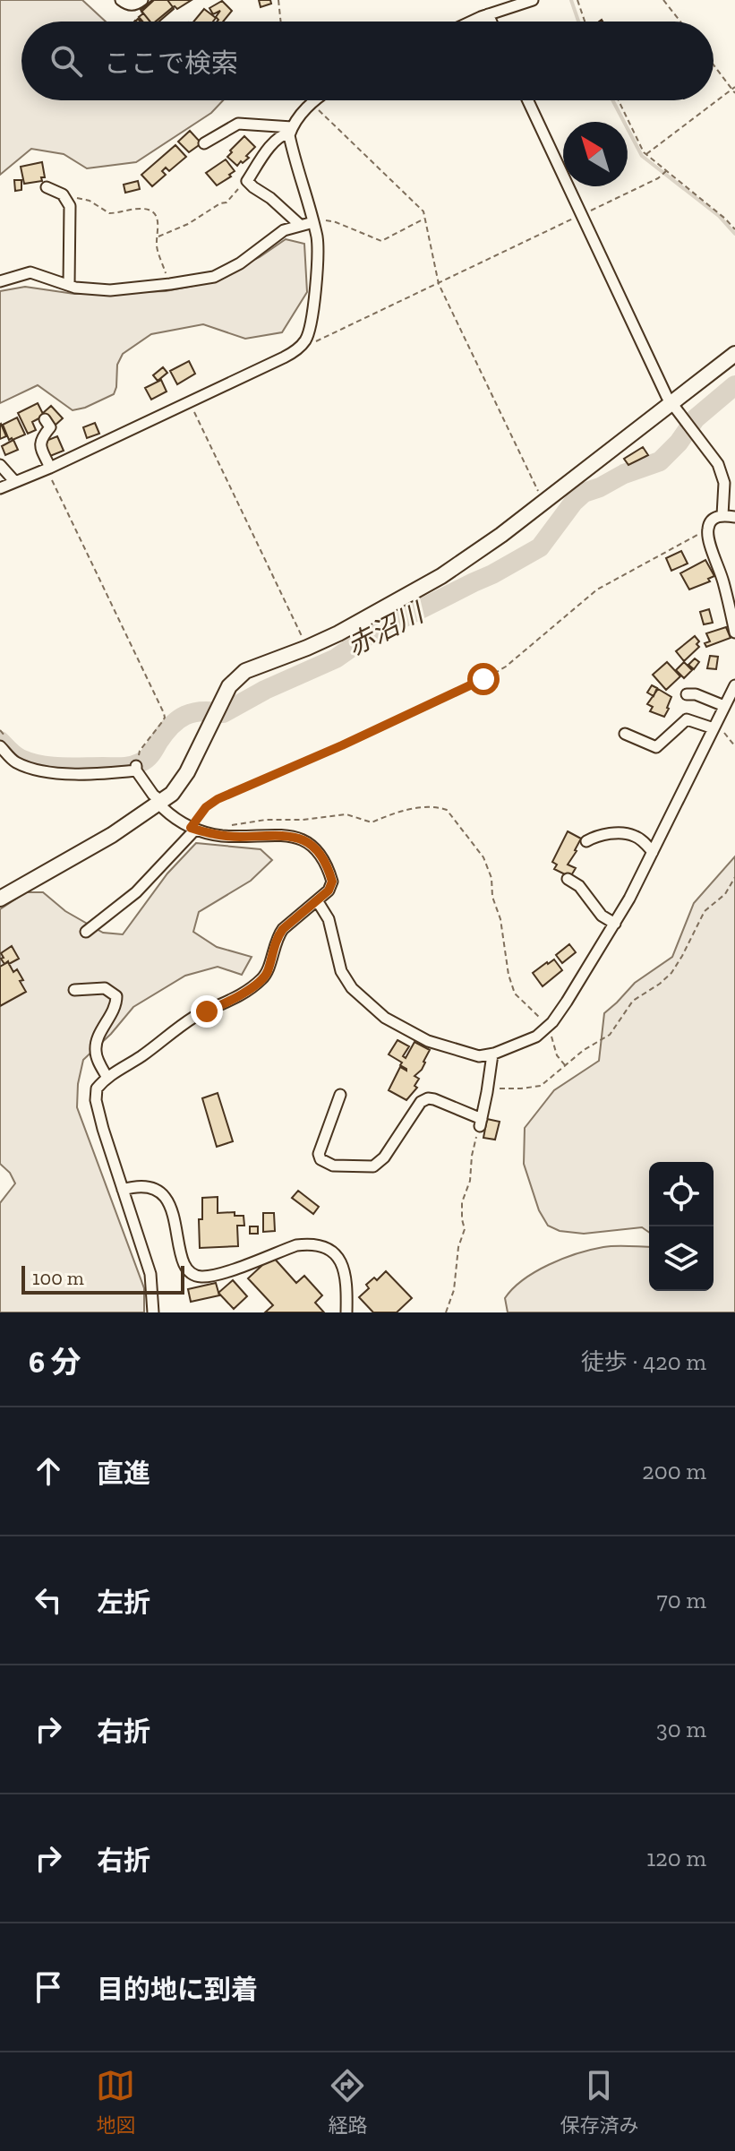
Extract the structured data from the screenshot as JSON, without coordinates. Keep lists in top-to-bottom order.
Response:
{
  "water": ["赤沼川"],
  "scale_bar": "100 m",
  "north": "top left",
  "page": {
    "search": "ここで検索",
    "scale": "100 m",
    "heading": ["6 分", "徒歩 · 420 m"],
    "list": [
      ["直進", "200 m"],
      ["左折", "70 m"],
      ["右折", "30 m"],
      ["右折", "120 m"],
      "目的地に到着"
    ],
    "nav": ["地図", "経路", "保存済み"]
  }
}
